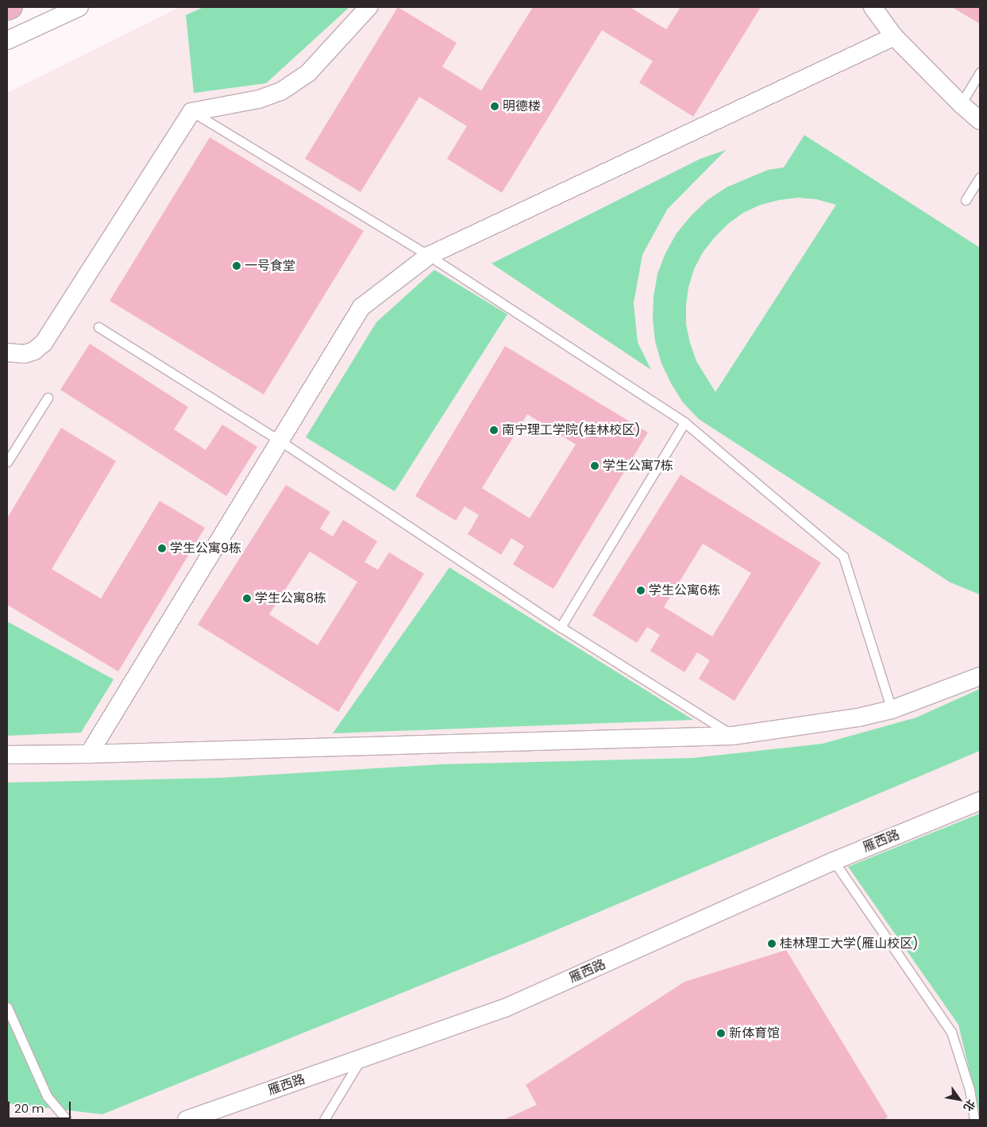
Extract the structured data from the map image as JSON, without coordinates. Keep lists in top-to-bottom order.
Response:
{
  "streets": {
    "street": ["雁西路"]
  },
  "places": [
    "明德楼",
    "一号食堂",
    "南宁理工学院(桂林校区)",
    "学生公寓7栋",
    "学生公寓9栋",
    "学生公寓6栋",
    "学生公寓8栋",
    "桂林理工大学(雁山校区)",
    "新体育馆"
  ],
  "scale_bar": "20 m",
  "north": "bottom right"
}
